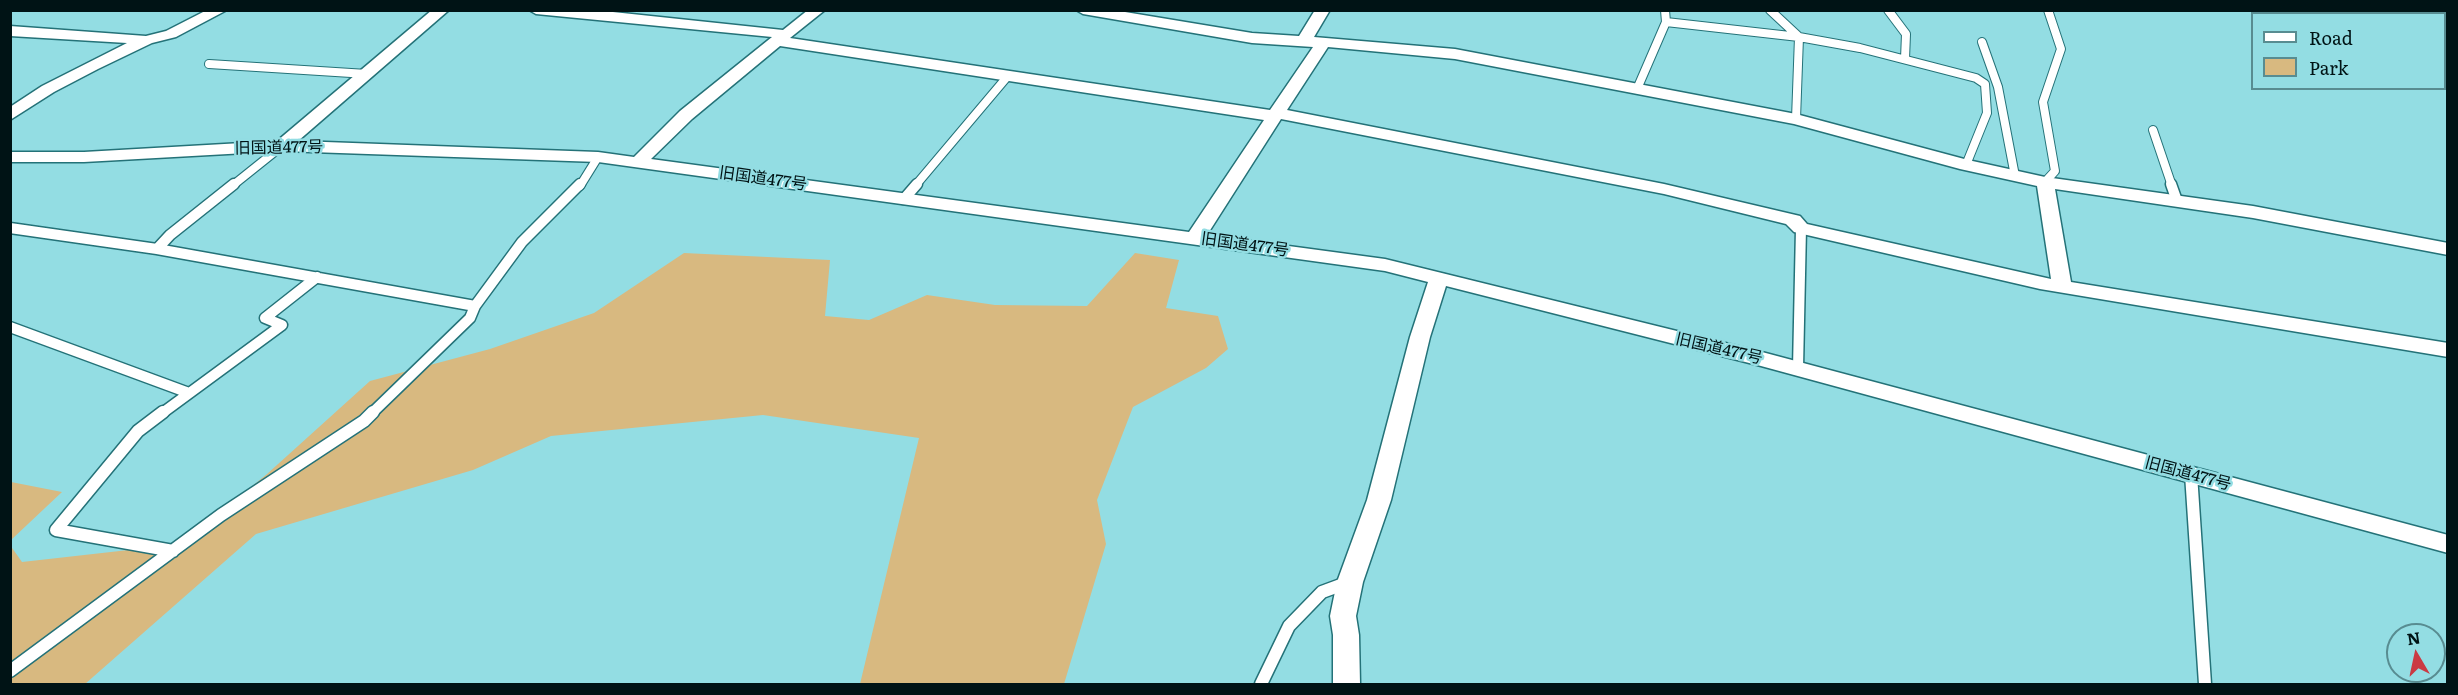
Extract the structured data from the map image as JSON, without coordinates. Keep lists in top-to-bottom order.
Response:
{
  "streets": {
    "street": ["旧国道477号"]
  },
  "legend": ["Road", "Park"],
  "north": "top"
}
